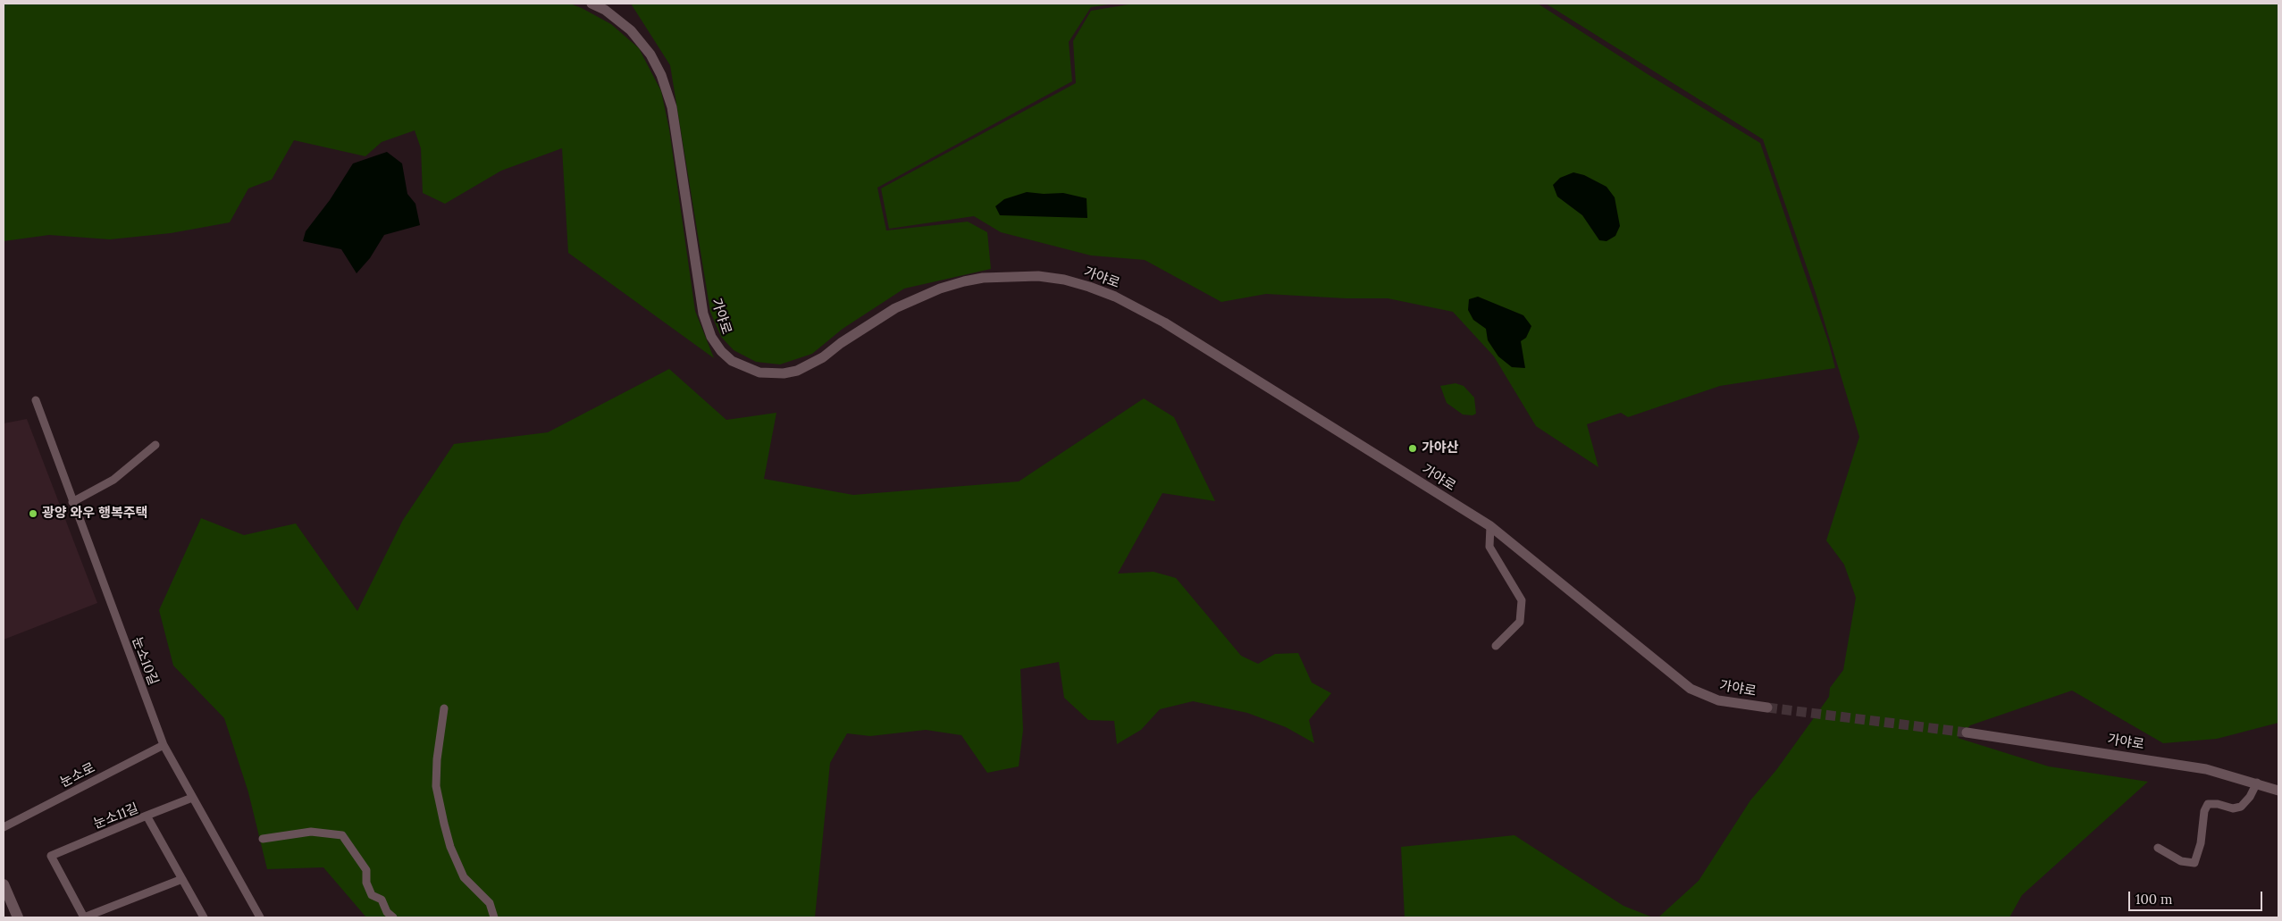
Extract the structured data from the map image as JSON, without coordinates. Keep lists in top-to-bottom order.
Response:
{
  "streets": {
    "street": [
      "가야로",
      "눈소10길",
      "눈소로",
      "눈소11길"
    ]
  },
  "crossings": [
    ["눈소10길", "눈소로"]
  ],
  "places": ["가야산", "광양 와우 행복주택"],
  "scale_bar": "100 m"
}
